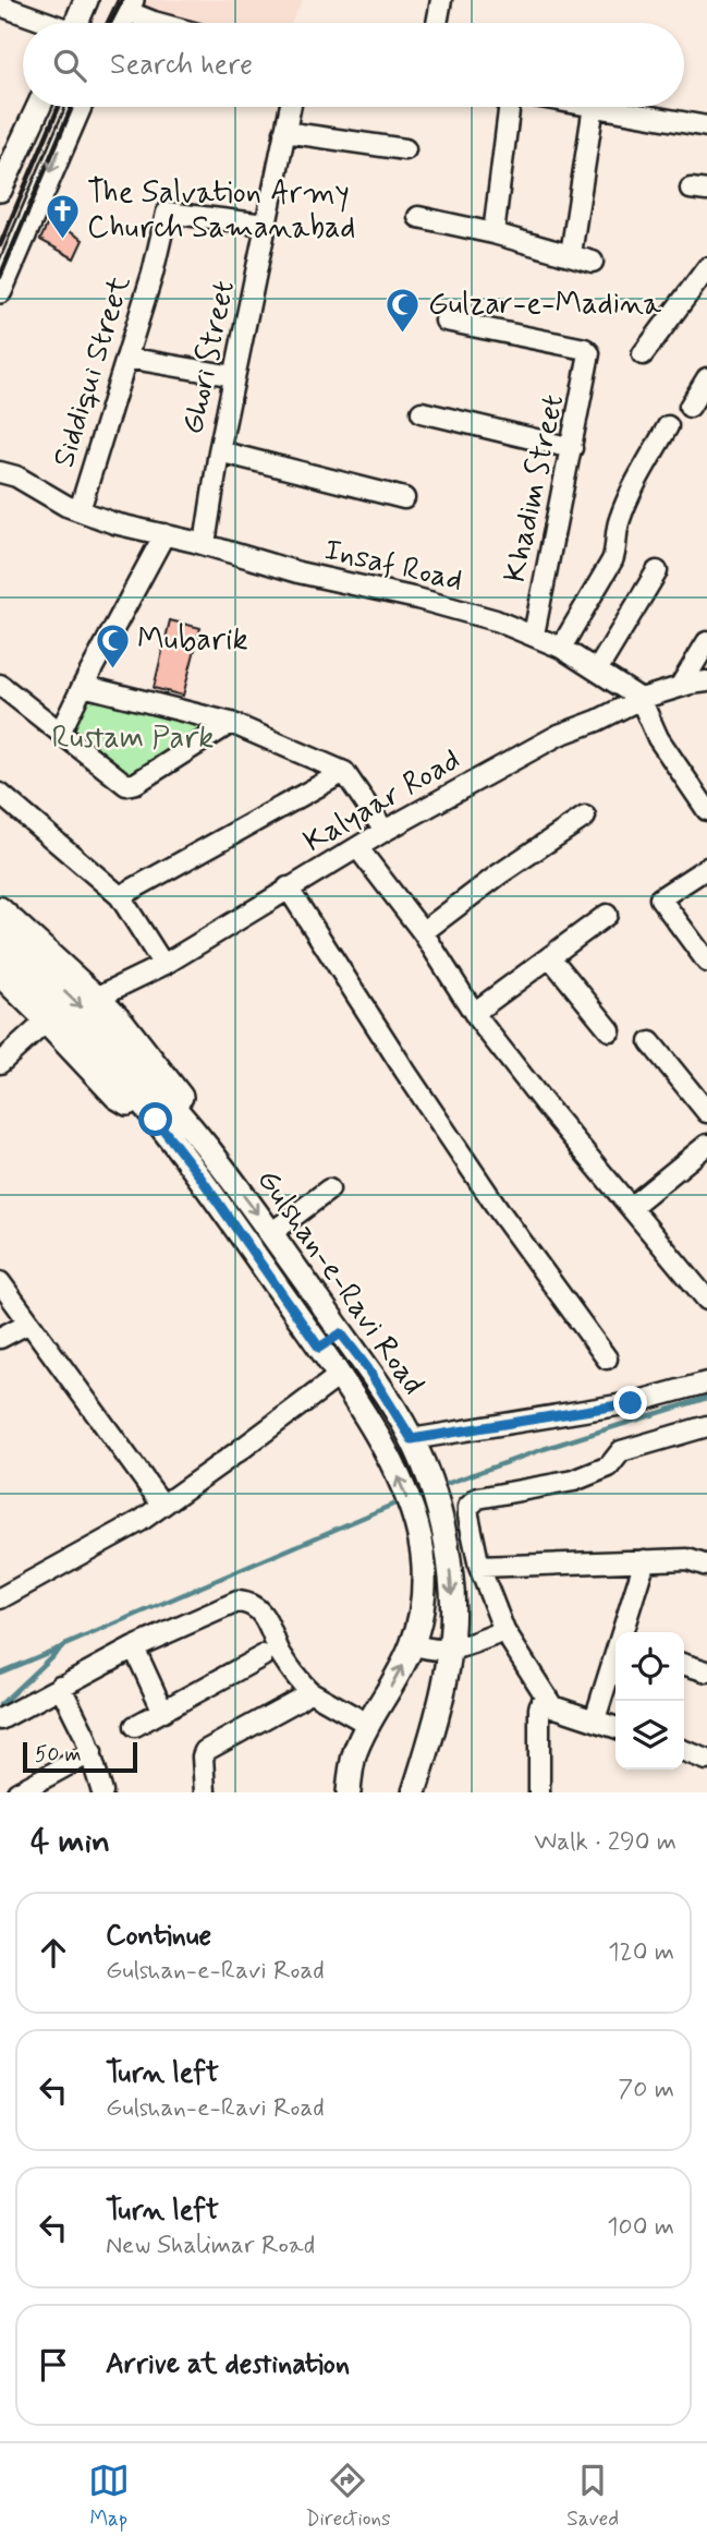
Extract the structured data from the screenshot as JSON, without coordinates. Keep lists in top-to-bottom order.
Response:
{
  "streets": {
    "main road": ["Gulshan-e-Ravi Road"],
    "street": [
      "Ghori Street",
      "Siddiqui Street",
      "Khadim Street",
      "Insaf Road",
      "Kalyaar Road"
    ]
  },
  "crossings": [
    ["Ghori Street", "Siddiqui Street"],
    ["Ghori Street", "Insaf Road"],
    ["Siddiqui Street", "Insaf Road"],
    ["Khadim Street", "Insaf Road"],
    ["Insaf Road", "Kalyaar Road"]
  ],
  "parks": ["Rustam Park"],
  "places": {
    "church": ["The Salvation Army Church Samanabad"],
    "mosque": ["Gulzar-e-Madina", "Mubarik"]
  },
  "scale_bar": "50 m",
  "page": {
    "search": "Search here",
    "scale": "50 m",
    "heading": ["4 min", "Walk · 290 m"],
    "list": [
      ["Continue", "Gulshan-e-Ravi Road", "120 m"],
      ["Turn left", "Gulshan-e-Ravi Road", "70 m"],
      ["Turn left", "New Shalimar Road", "100 m"],
      "Arrive at destination"
    ],
    "nav": ["Map", "Directions", "Saved"]
  }
}
